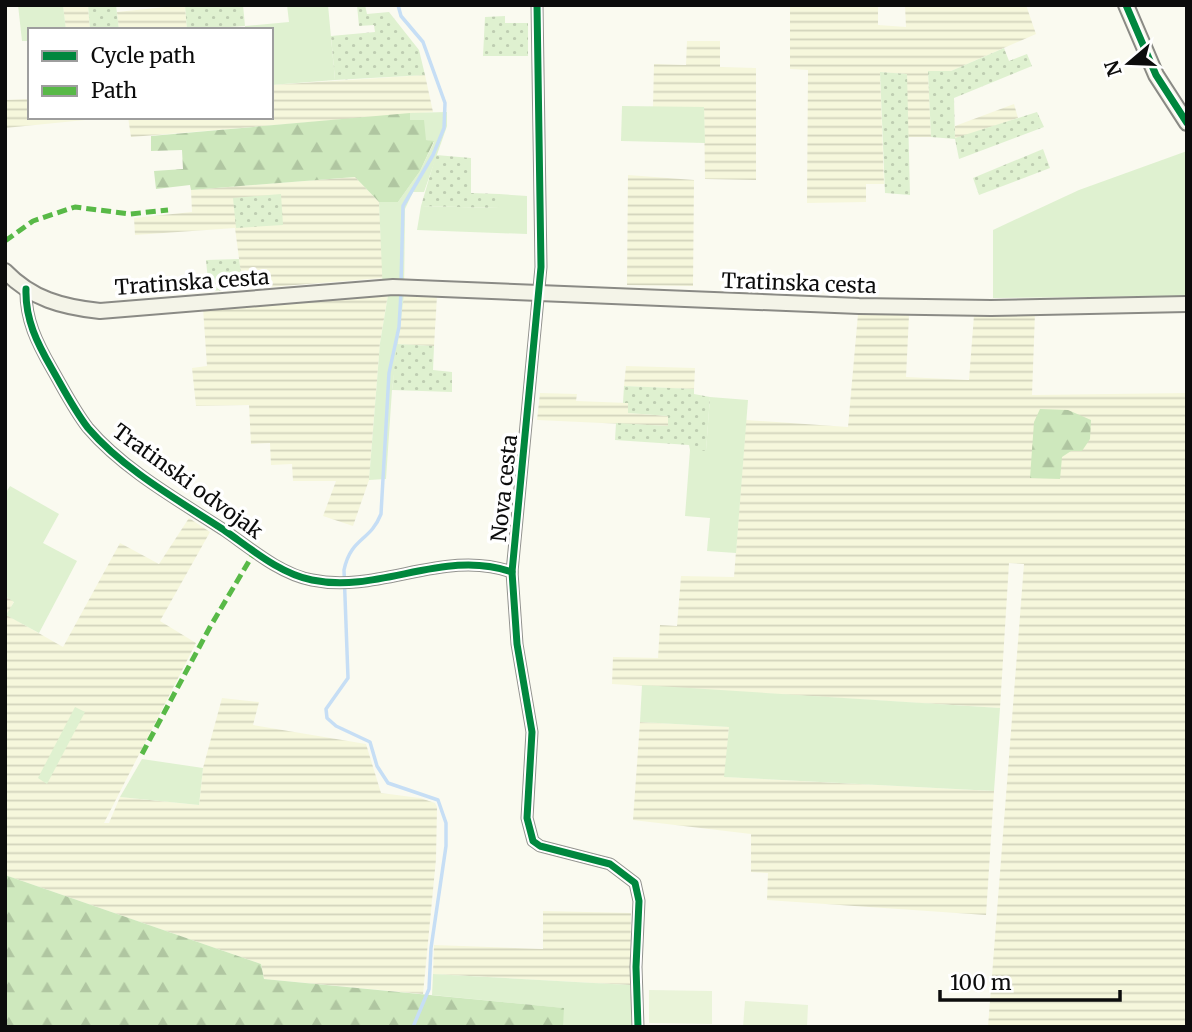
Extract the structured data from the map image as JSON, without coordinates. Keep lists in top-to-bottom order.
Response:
{
  "streets": {
    "main road": ["Tratinska cesta"],
    "street": ["Tratinski odvojak", "Nova cesta"]
  },
  "crossings": [
    ["Tratinska cesta", "Tratinski odvojak"],
    ["Tratinska cesta", "Nova cesta"],
    ["Tratinski odvojak", "Nova cesta"]
  ],
  "legend": ["Cycle path", "Path"],
  "scale_bar": "100 m",
  "north": "left"
}
